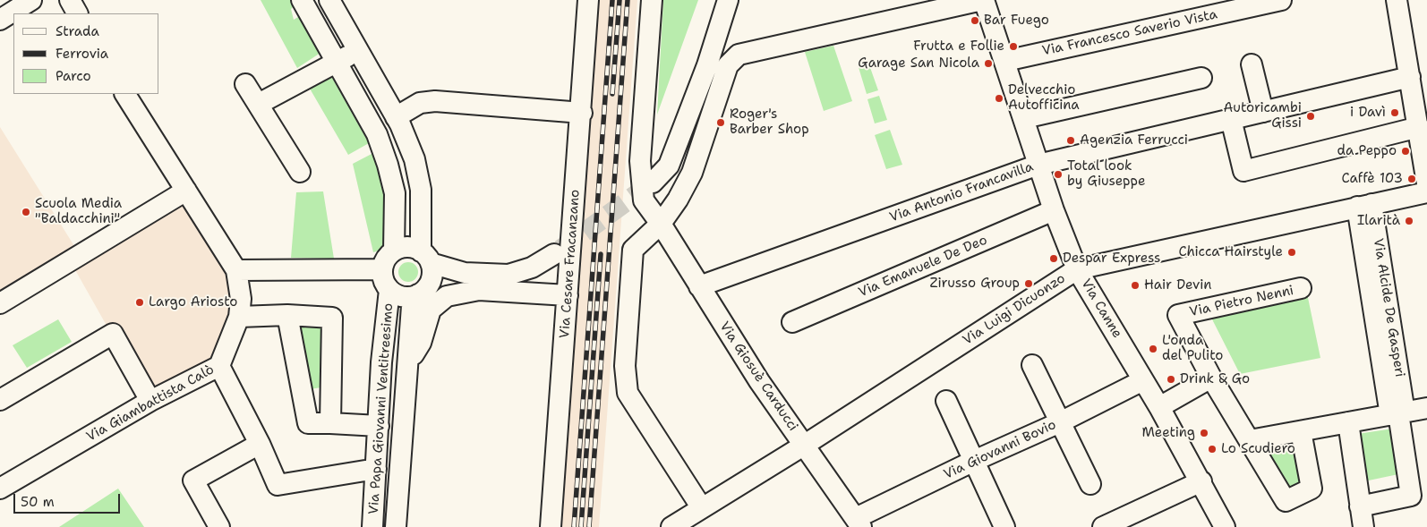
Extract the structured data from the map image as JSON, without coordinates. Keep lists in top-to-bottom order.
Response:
{
  "streets": {
    "street": [
      "Via Francesco Saverio Vista",
      "Via Antonio Francavilla",
      "Via Cesare Fracanzano",
      "Via Emanuele De Deo",
      "Via Pietro Nenni",
      "Via Alcide De Gasperi",
      "Via Canne",
      "Via Luigi Dicuonzo",
      "Via Giosuè Carducci",
      "Via Giambattista Calò",
      "Via Papa Giovanni Ventitreesimo",
      "Via Giovanni Bovio"
    ]
  },
  "crossings": [
    ["Via Francesco Saverio Vista", "Via Canne"],
    ["Via Antonio Francavilla", "Via Canne"],
    ["Via Antonio Francavilla", "Via Giosuè Carducci"],
    ["Via Emanuele De Deo", "Via Canne"],
    ["Via Alcide De Gasperi", "Via Luigi Dicuonzo"],
    ["Via Canne", "Via Luigi Dicuonzo"],
    ["Via Canne", "Via Giovanni Bovio"],
    ["Via Luigi Dicuonzo", "Via Giosuè Carducci"],
    ["Via Giosuè Carducci", "Via Giovanni Bovio"]
  ],
  "places": [
    "Bar Fuego",
    "Frutta e Follie",
    "Garage San Nicola",
    "Delvecchio Autofficina",
    "i Davì",
    "Autoricambi Gissi",
    "Roger's Barber Shop",
    "Agenzia Ferrucci",
    "da Peppo",
    "Total look by Giuseppe",
    "Caffè 103",
    "Scuola Media \"Baldacchini\"",
    "Ilarità",
    "Chicca Hairstyle",
    "Despar Express",
    "Zirusso Group",
    "Hair Devin",
    "Largo Ariosto",
    "L'onda del Pulito",
    "Drink & Go",
    "Meeting",
    "Lo Scudiero"
  ],
  "legend": ["Strada", "Ferrovia", "Parco"],
  "scale_bar": "50 m"
}
